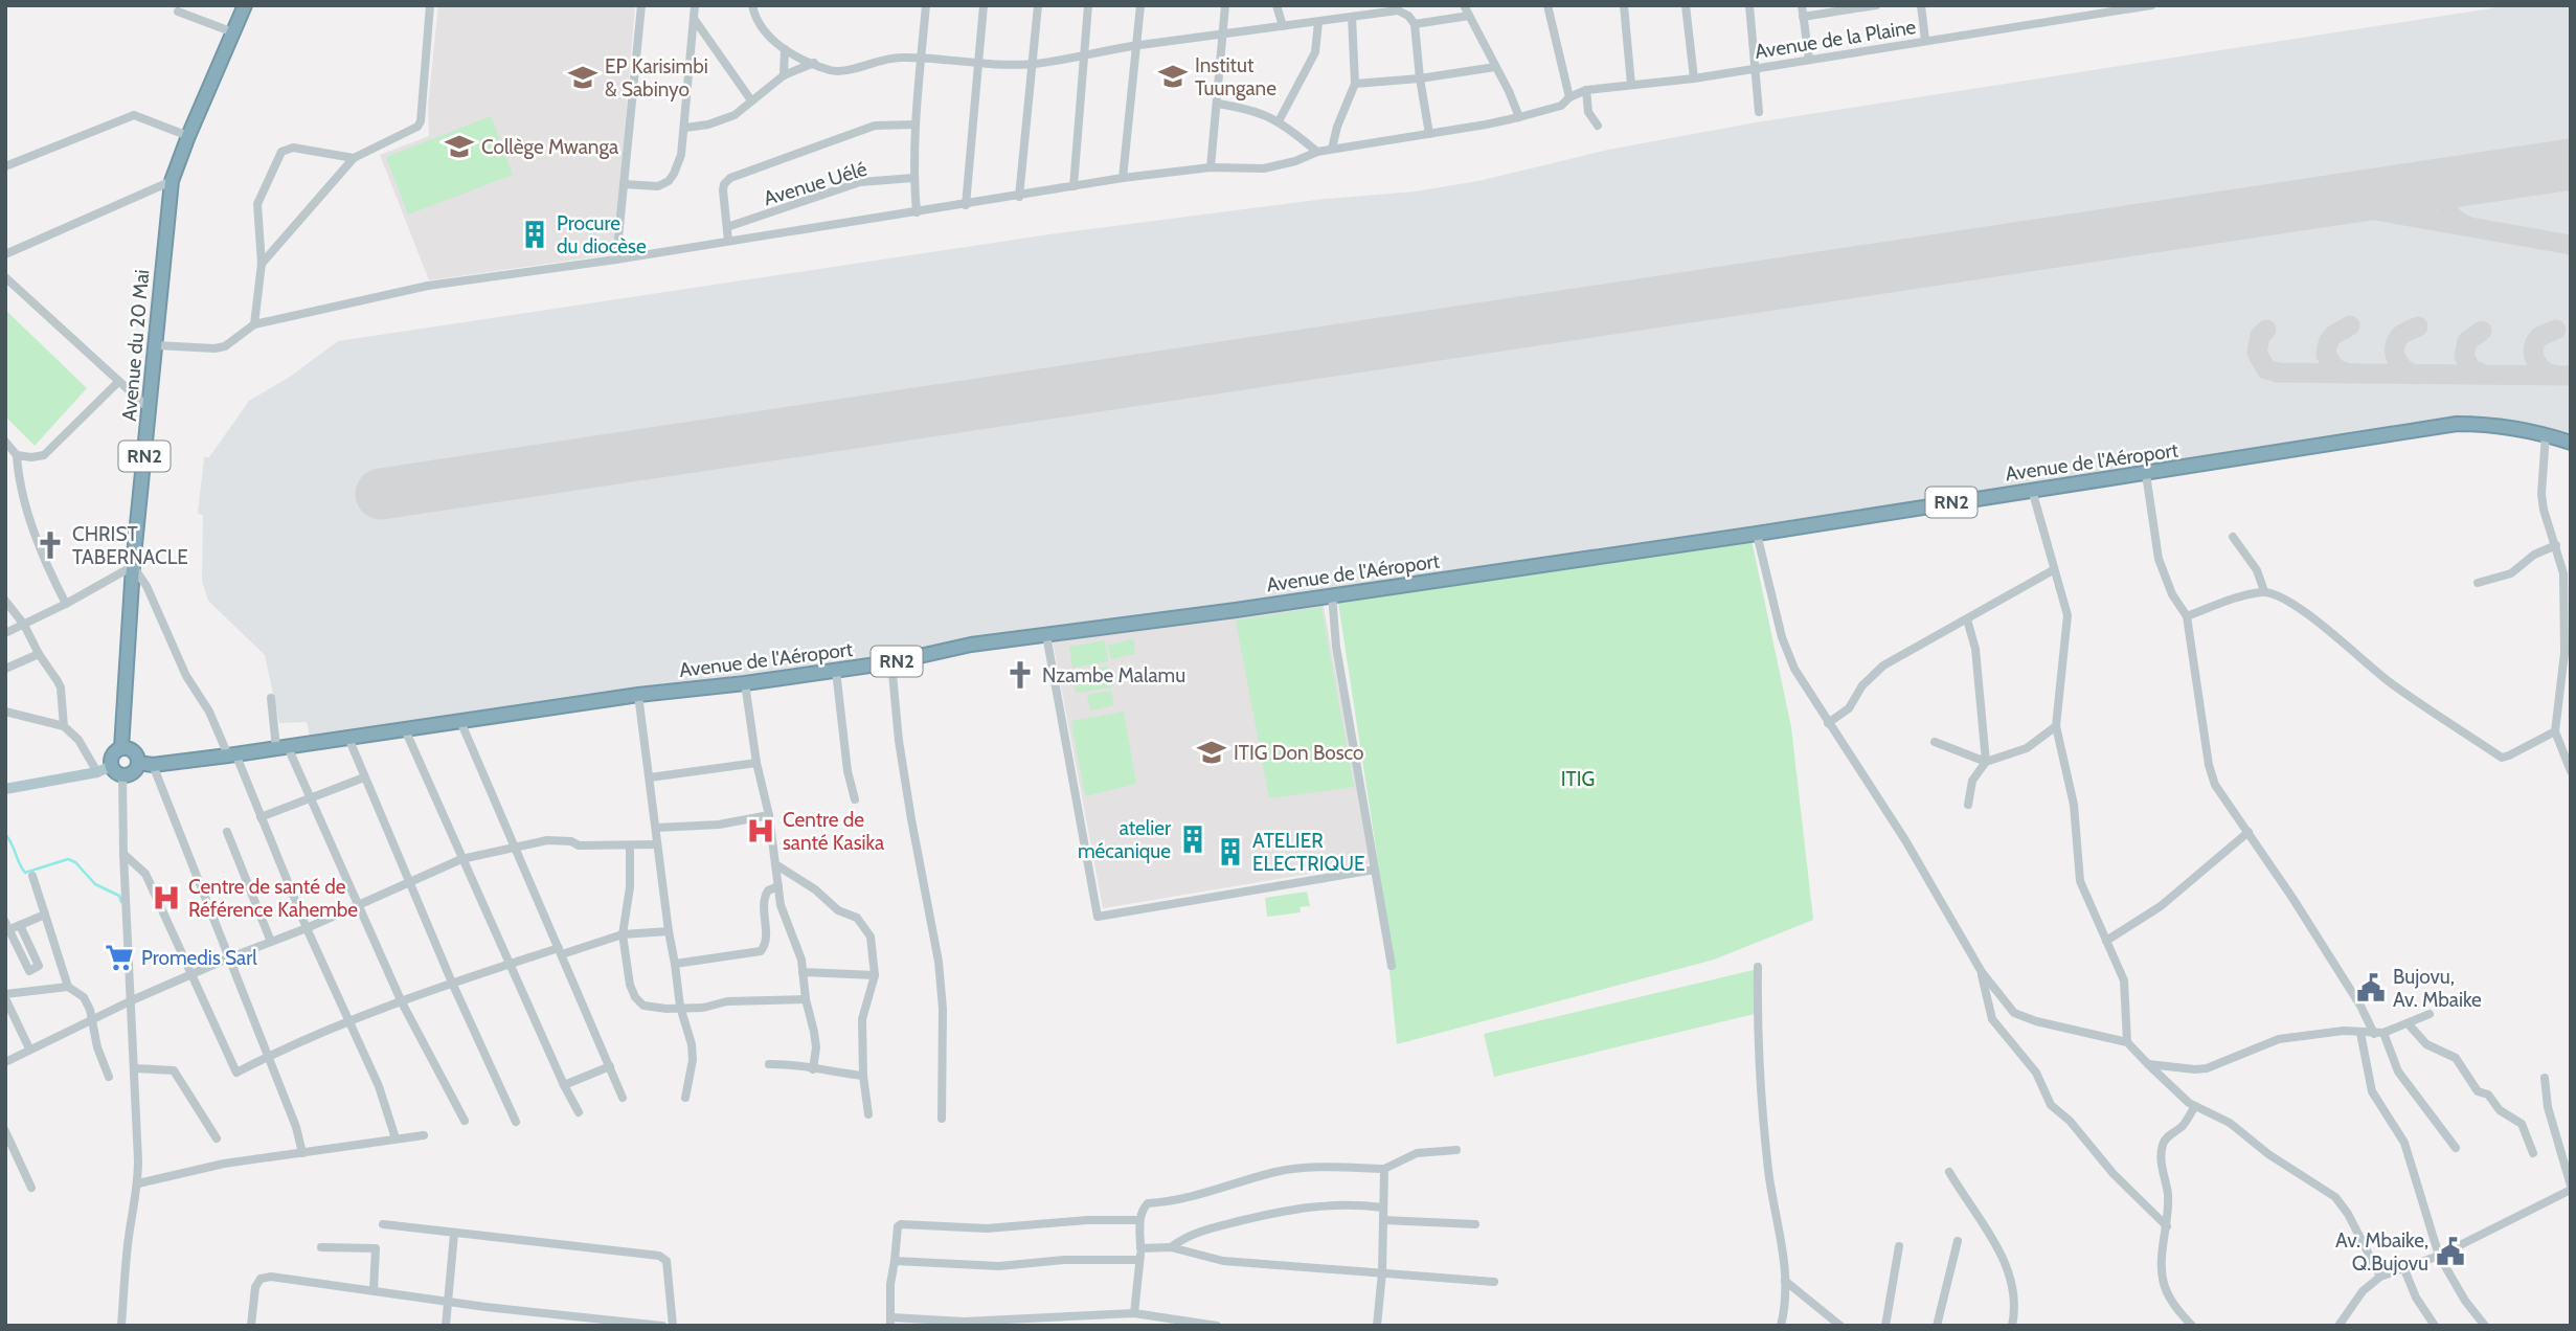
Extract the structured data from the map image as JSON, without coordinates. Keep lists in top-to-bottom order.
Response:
{
  "streets": {
    "highway": ["Avenue du 20 Mai", "RN2", "Avenue de l'Aéroport"],
    "street": ["Avenue de la Plaine", "Avenue Uélé"]
  },
  "crossings": [
    ["Avenue du 20 Mai", "RN2"]
  ],
  "parks": ["ITIG"],
  "places": {
    "school or university": [
      "Institut Tuungane",
      "EP Karisimbi & Sabinyo",
      "Collège Mwanga",
      "ITIG Don Bosco"
    ],
    "building": ["Procure du diocèse", "atelier mécanique", "ATELIER ELECTRIQUE"],
    "church": ["CHRIST TABERNACLE", "Nzambe Malamu"],
    "hospital": ["Centre de santé Kasika", "Centre de santé de Référence Kahembe"],
    "supermarket": ["Promedis Sarl"],
    "public building": ["Bujovu, Av. Mbaike", "Av. Mbaike, Q.Bujovu"]
  }
}
